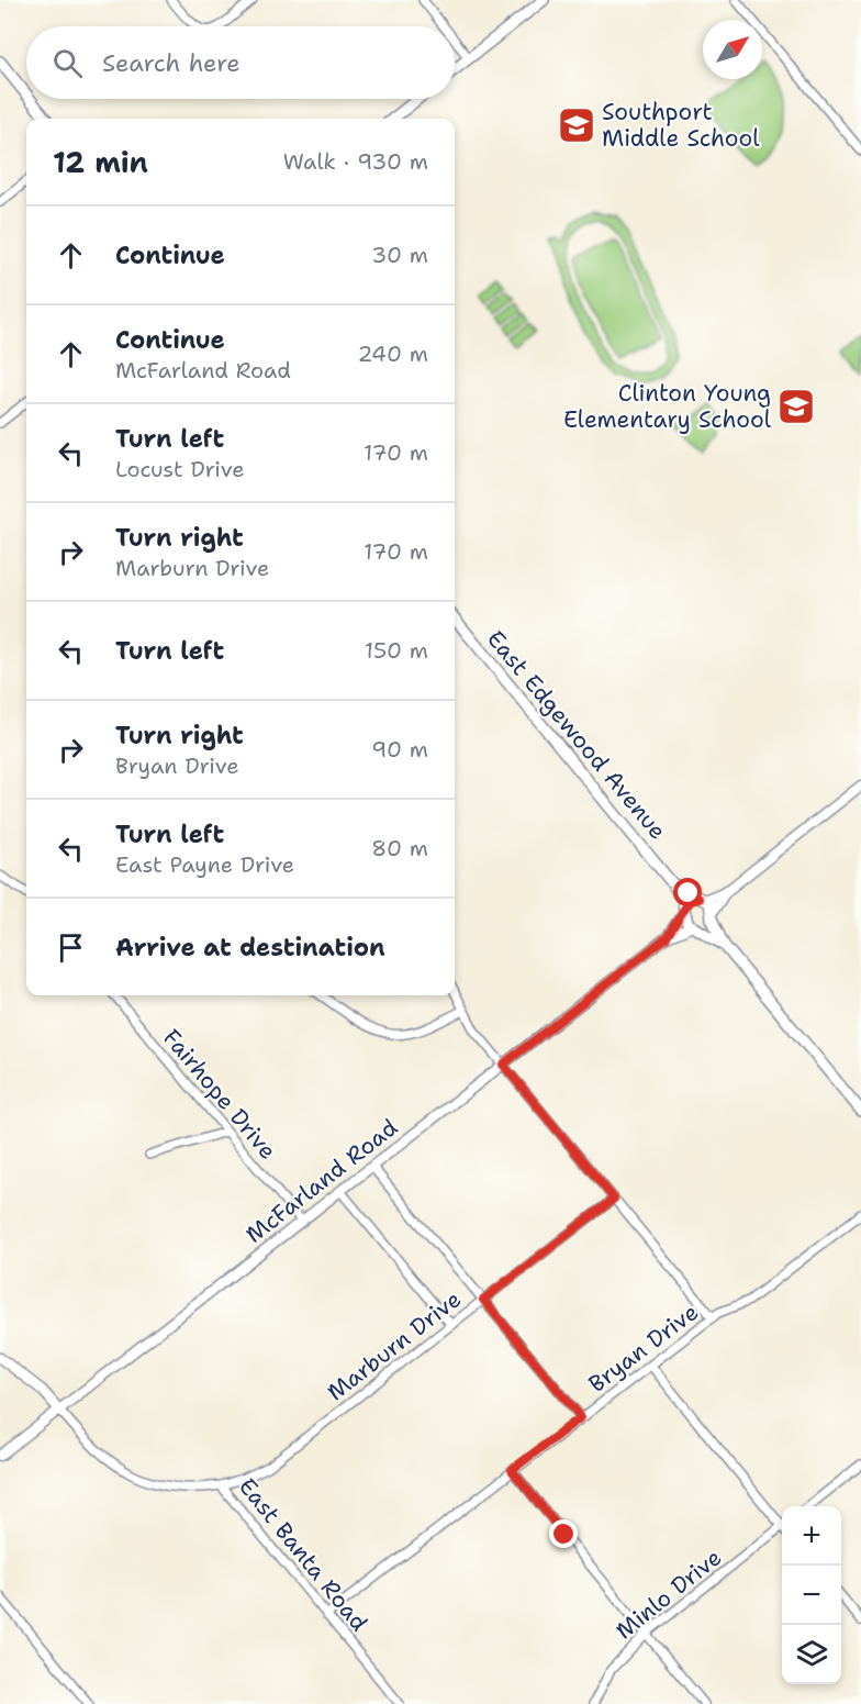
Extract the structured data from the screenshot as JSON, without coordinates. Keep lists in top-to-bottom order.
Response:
{
  "streets": {
    "main road": ["East Edgewood Avenue"],
    "street": [
      "Fairhope Drive",
      "McFarland Road",
      "Marburn Drive",
      "Bryan Drive",
      "East Banta Road",
      "Minlo Drive"
    ]
  },
  "crossings": [
    ["East Edgewood Avenue", "McFarland Road"],
    ["Fairhope Drive", "McFarland Road"],
    ["McFarland Road", "East Banta Road"],
    ["Marburn Drive", "East Banta Road"],
    ["Bryan Drive", "East Banta Road"]
  ],
  "places": {
    "school or university": ["Southport Middle School", "Clinton Young Elementary School"]
  },
  "north": "top right",
  "page": {
    "search": "Search here",
    "heading": ["12 min", "Walk · 930 m"],
    "list": [
      ["Continue", "30 m"],
      ["Continue", "McFarland Road", "240 m"],
      ["Turn left", "Locust Drive", "170 m"],
      ["Turn right", "Marburn Drive", "170 m"],
      ["Turn left", "150 m"],
      ["Turn right", "Bryan Drive", "90 m"],
      ["Turn left", "East Payne Drive", "80 m"],
      "Arrive at destination"
    ],
    "map_buttons": ["+", "−"]
  }
}
